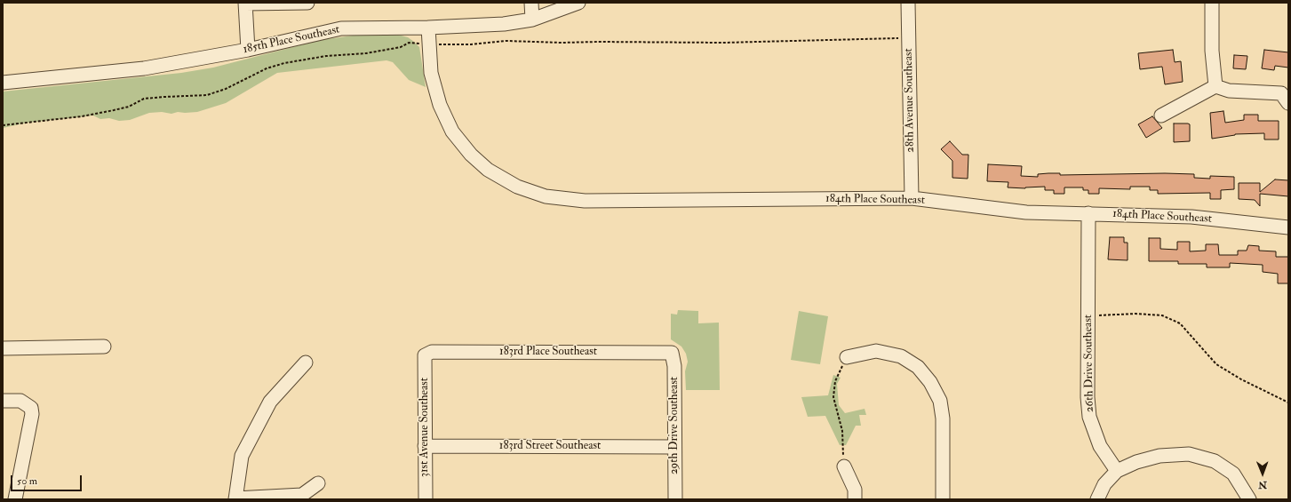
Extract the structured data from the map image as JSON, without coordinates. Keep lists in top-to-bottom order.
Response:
{
  "streets": {
    "street": [
      "185th Place Southeast",
      "28th Avenue Southeast",
      "184th Place Southeast",
      "183rd Place Southeast",
      "26th Drive Southeast",
      "29th Drive Southeast",
      "31st Avenue Southeast",
      "183rd Street Southeast"
    ]
  },
  "crossings": [
    ["28th Avenue Southeast", "184th Place Southeast"],
    ["184th Place Southeast", "26th Drive Southeast"],
    ["183rd Place Southeast", "29th Drive Southeast"],
    ["183rd Place Southeast", "31st Avenue Southeast"],
    ["29th Drive Southeast", "183rd Street Southeast"],
    ["31st Avenue Southeast", "183rd Street Southeast"]
  ],
  "scale_bar": "50 m",
  "north": "bottom"
}
